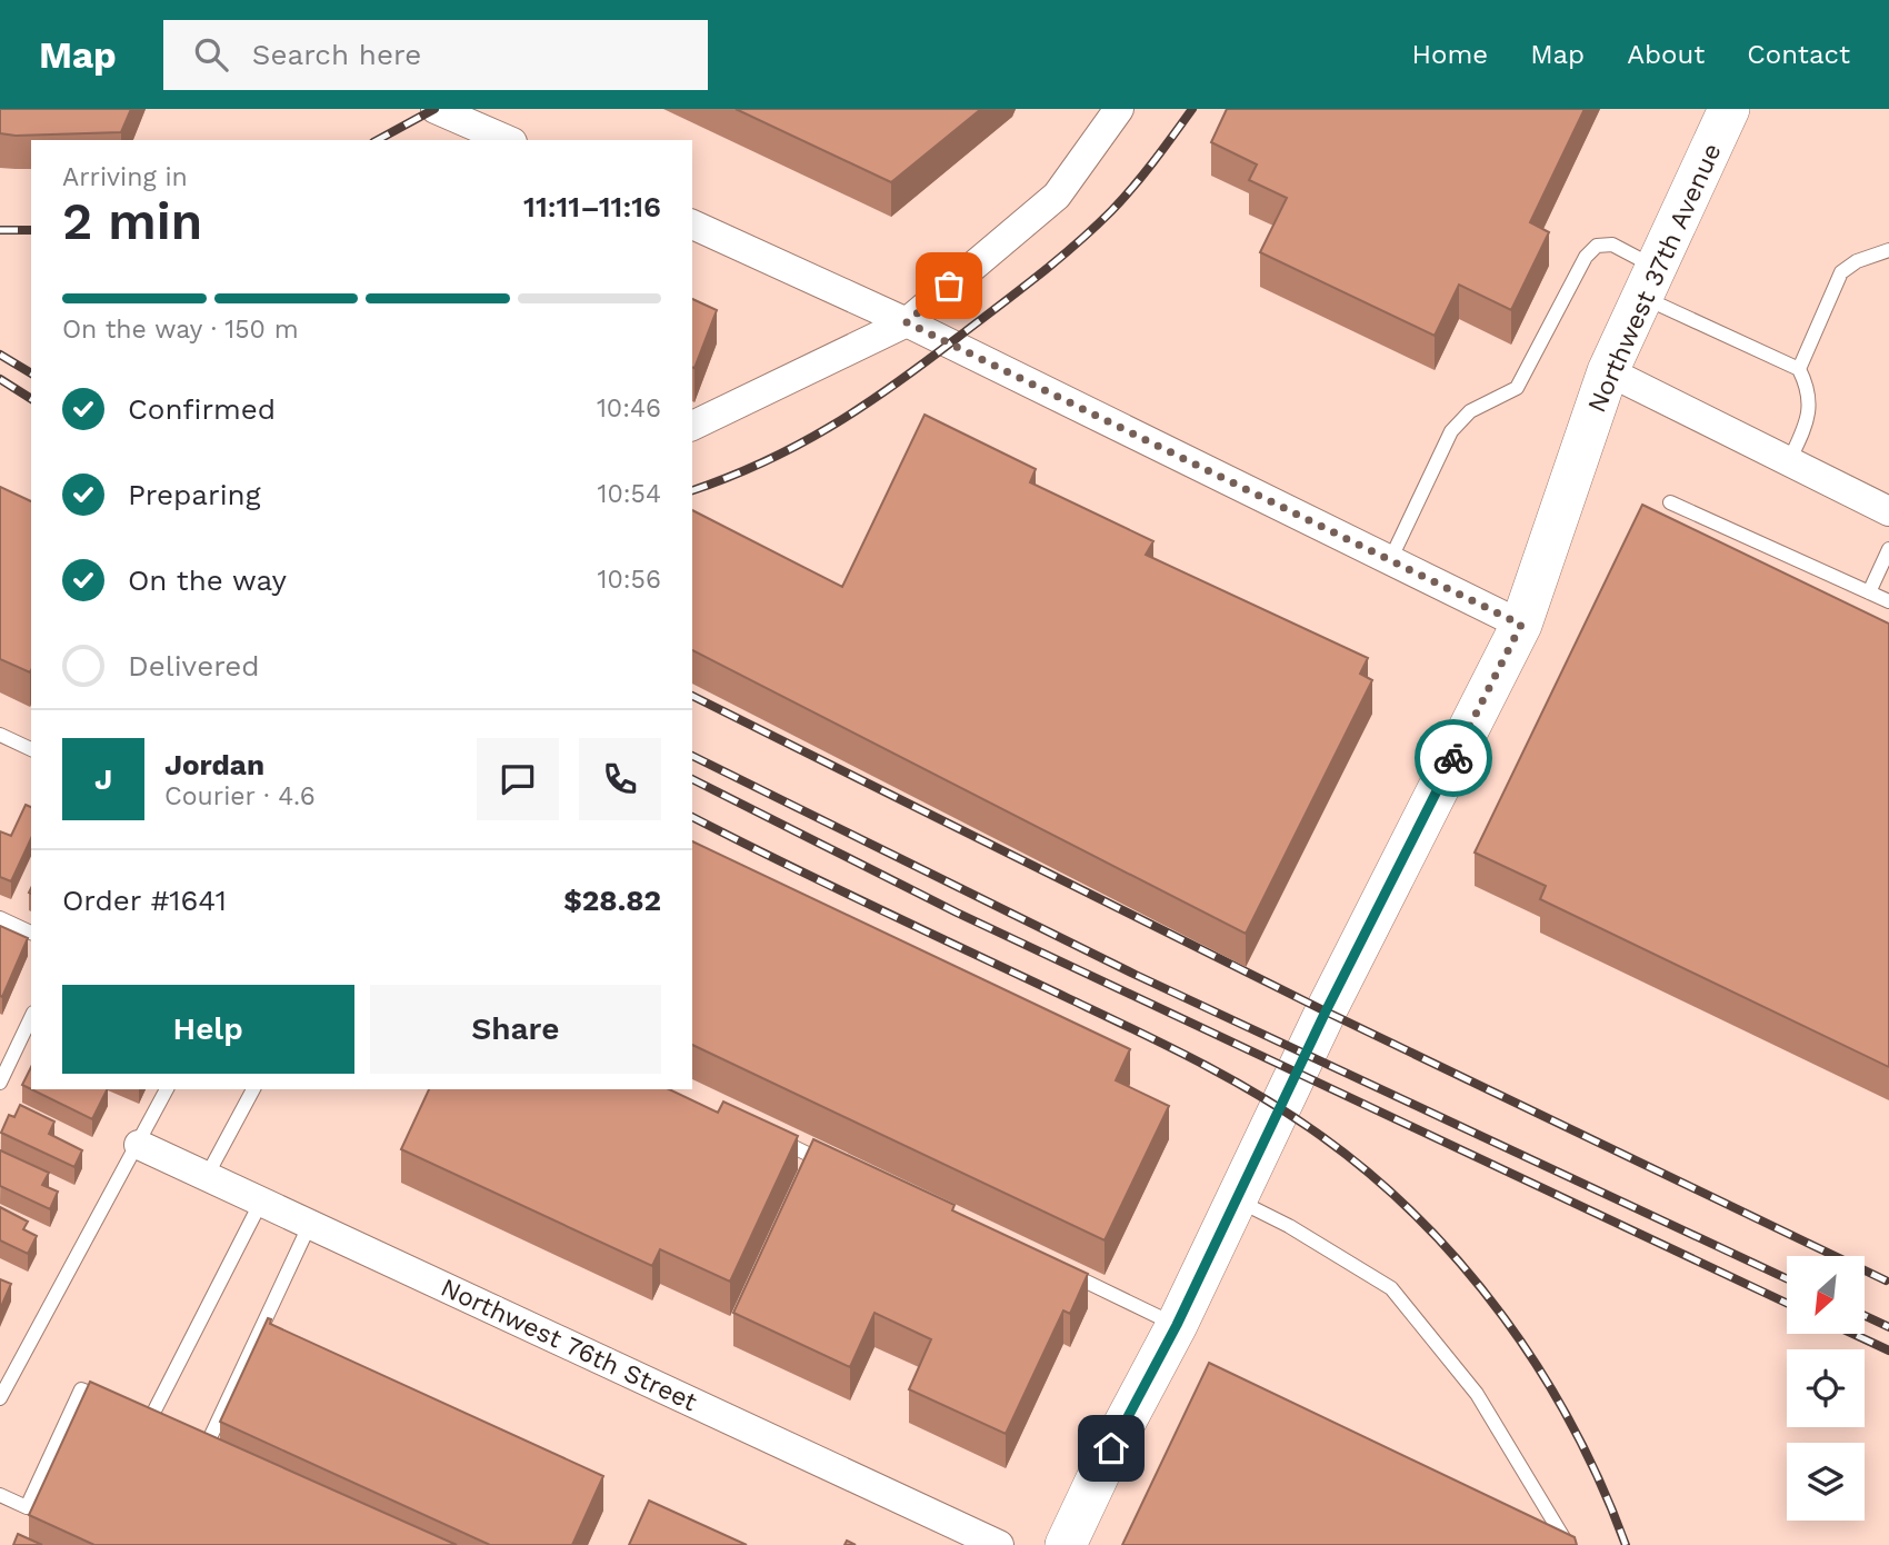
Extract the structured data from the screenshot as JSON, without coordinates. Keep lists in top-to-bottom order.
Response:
{
  "streets": {
    "street": ["Northwest 37th Avenue", "Northwest 76th Street"]
  },
  "north": "bottom left",
  "page": {
    "header": "Map",
    "search": "Search here",
    "nav": [
      "Home",
      "Map",
      "About",
      "Contact"
    ],
    "heading": ["2 min", "Arriving in", "11:11–11:16"],
    "panel": [
      "Jordan",
      "Courier · 4.6",
      "Order #1641",
      "$28.82"
    ],
    "bar": "On the way · 150 m",
    "list": [
      ["Confirmed", "10:46"],
      ["Preparing", "10:54"],
      ["On the way", "10:56"],
      "Delivered"
    ],
    "round": "J",
    "buttons": ["Help", "Share"]
  }
}
